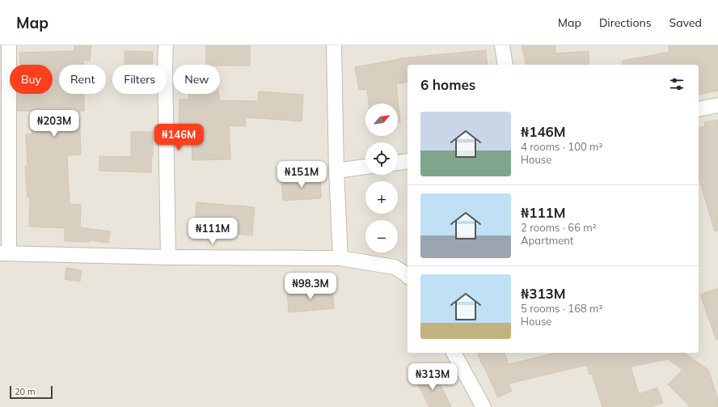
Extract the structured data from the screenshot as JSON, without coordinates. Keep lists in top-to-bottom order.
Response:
{
  "scale_bar": "20 m",
  "north": "top right",
  "page": {
    "header": "Map",
    "nav": ["Map", "Directions", "Saved"],
    "chip": [
      "Buy",
      "Rent",
      "Filters",
      "New"
    ],
    "heading": "6 homes",
    "map_buttons": ["+", "−"],
    "list": [
      {
        "name": "₦146M",
        "note": "4 rooms · 100 m² · House"
      },
      {
        "name": "₦111M",
        "note": "2 rooms · 66 m² · Apartment"
      },
      {
        "name": "₦313M",
        "note": "5 rooms · 168 m² · House"
      }
    ],
    "price": [
      "₦203M",
      "₦146M",
      "₦151M",
      "₦111M",
      "₦98.3M",
      "₦313M"
    ],
    "scale": "20 m"
  }
}
